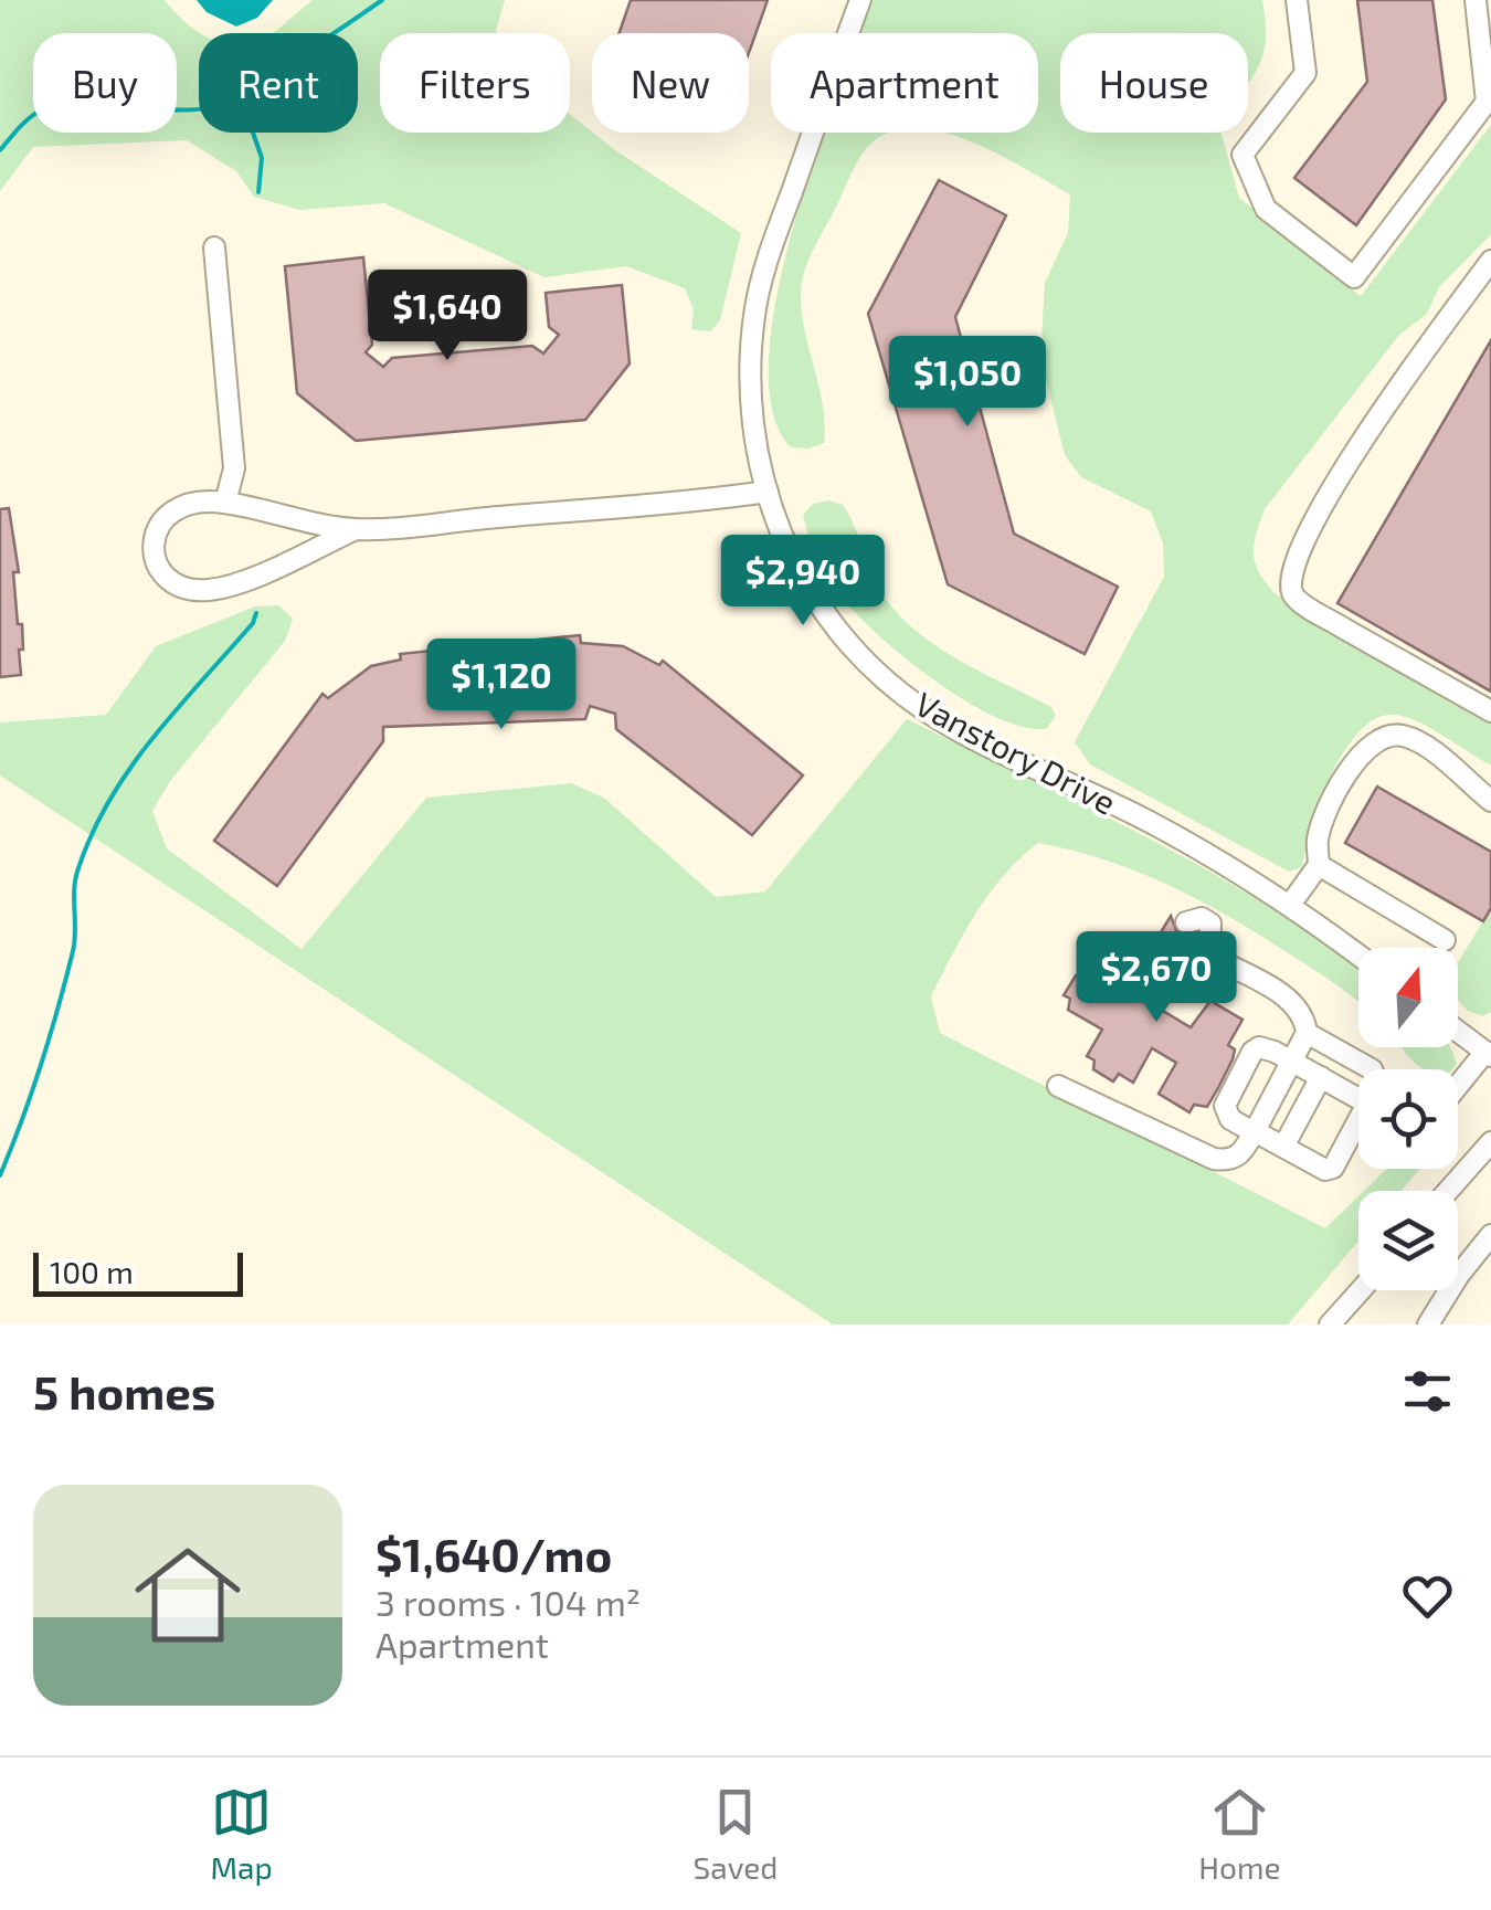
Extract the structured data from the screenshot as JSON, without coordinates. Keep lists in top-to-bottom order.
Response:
{
  "streets": {
    "street": ["Vanstory Drive"]
  },
  "scale_bar": "100 m",
  "north": "top",
  "page": {
    "chip": [
      "Buy",
      "Rent",
      "Filters",
      "New",
      "Apartment",
      "House"
    ],
    "price": [
      "$1,640",
      "$1,050",
      "$2,940",
      "$1,120",
      "$2,670"
    ],
    "scale": "100 m",
    "heading": "5 homes",
    "list": [
      {
        "name": "$1,640/mo",
        "note": "3 rooms · 104 m² · Apartment"
      }
    ],
    "tabs": ["Map", "Saved", "Home"]
  }
}
